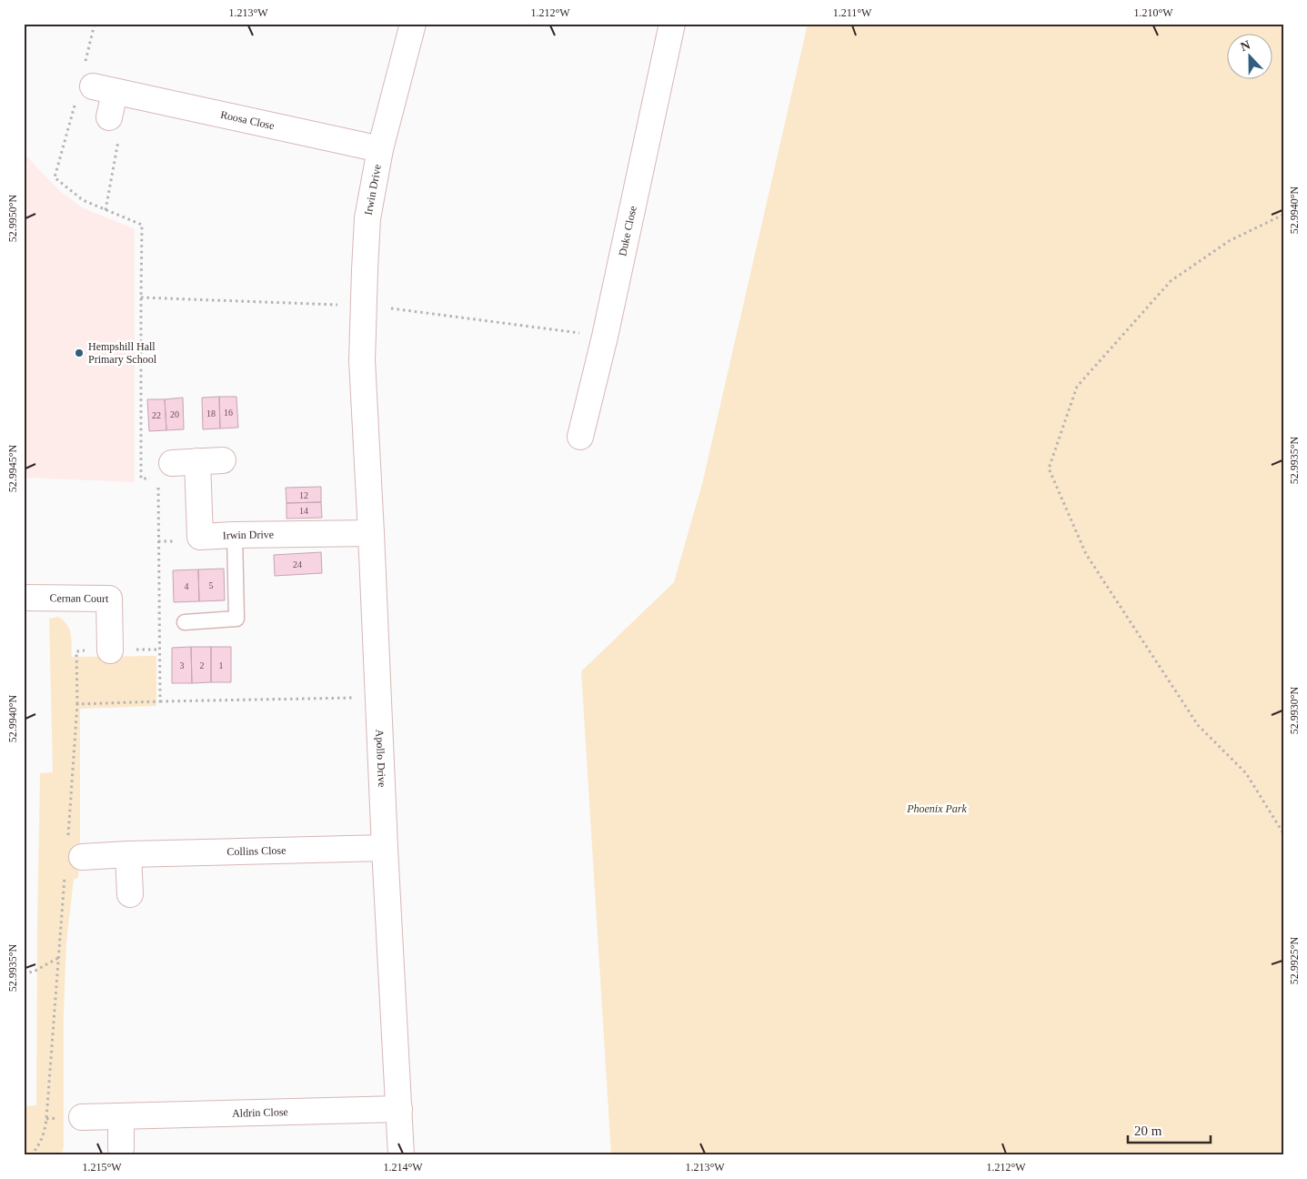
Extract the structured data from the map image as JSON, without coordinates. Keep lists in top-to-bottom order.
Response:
{
  "streets": {
    "street": [
      "Roosa Close",
      "Irwin Drive",
      "Duke Close",
      "Cernan Court",
      "Apollo Drive",
      "Collins Close",
      "Aldrin Close"
    ]
  },
  "crossings": [
    ["Roosa Close", "Irwin Drive"],
    ["Irwin Drive", "Apollo Drive"],
    ["Apollo Drive", "Collins Close"],
    ["Apollo Drive", "Aldrin Close"]
  ],
  "parks": ["Phoenix Park"],
  "places": ["Hempshill Hall Primary School"],
  "house_numbers": [
    "16",
    "18",
    "20",
    "22",
    "12",
    "14",
    "24",
    "5",
    "4",
    "3",
    "2",
    "1"
  ],
  "scale_bar": "20 m",
  "north": "top",
  "coordinates": [
    "1.213°W",
    "1.212°W",
    "1.211°W",
    "1.210°W",
    "52.9940°N",
    "52.9950°N",
    "52.9935°N",
    "52.9945°N",
    "52.9930°N",
    "52.9925°N",
    "1.215°W",
    "1.214°W"
  ]
}
